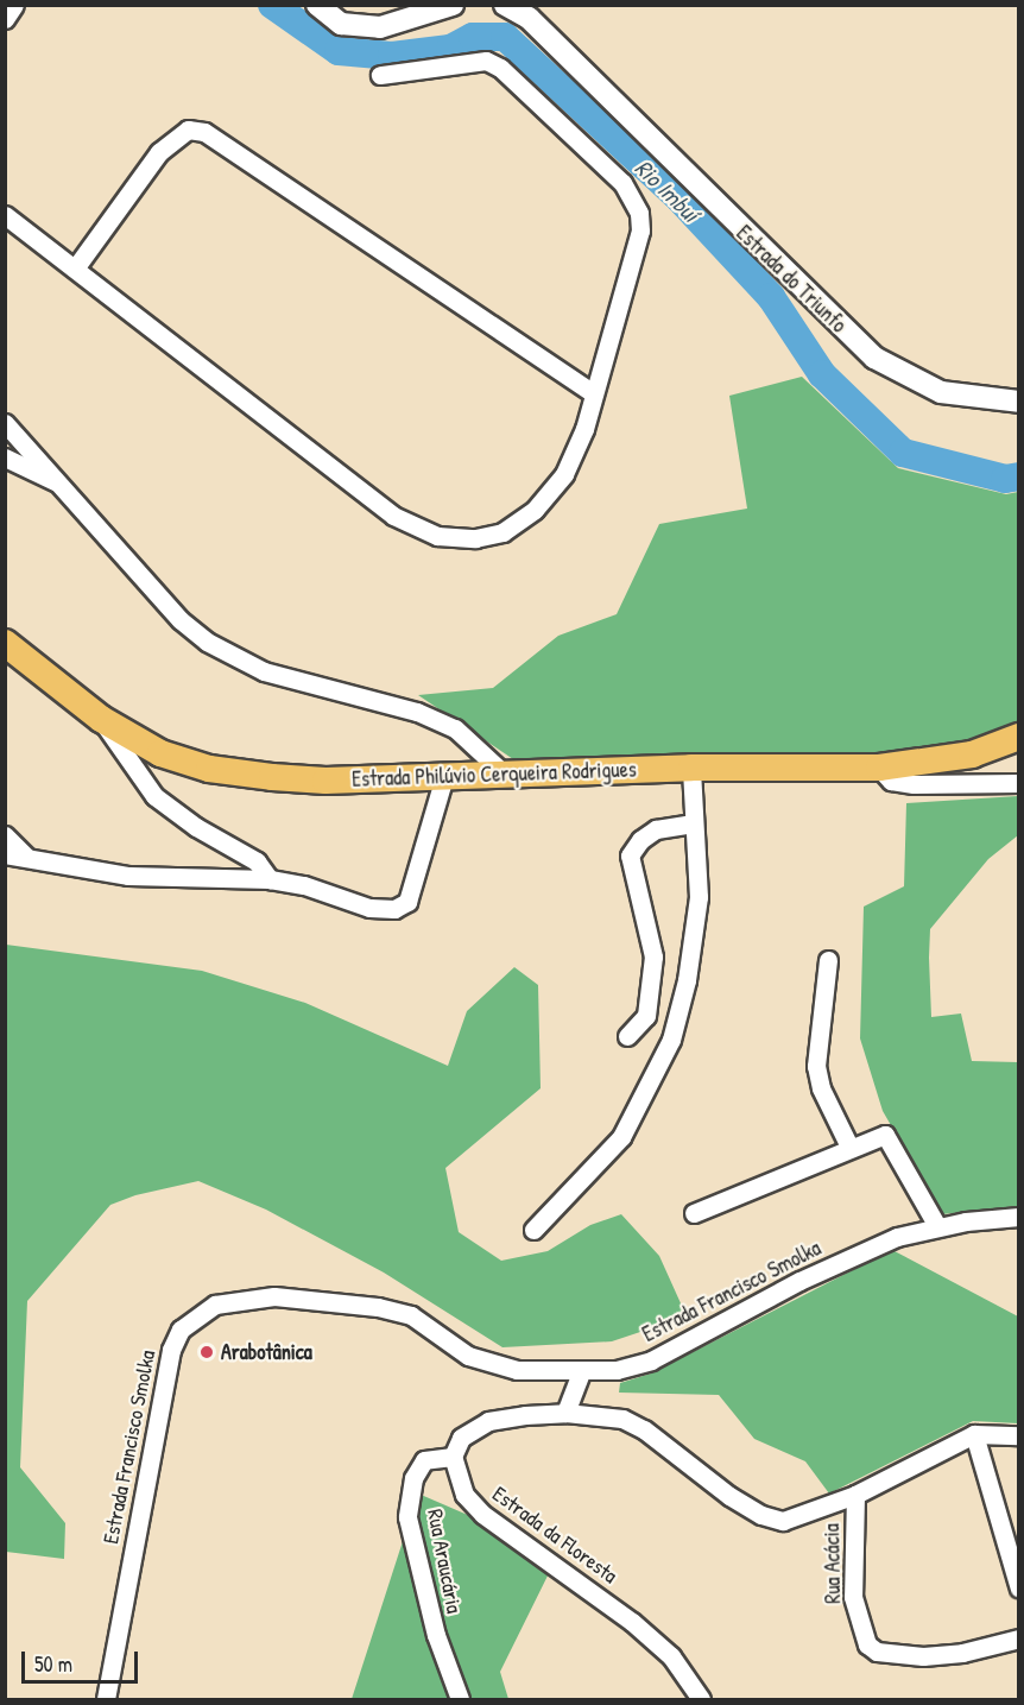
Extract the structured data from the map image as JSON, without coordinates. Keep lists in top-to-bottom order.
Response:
{
  "streets": {
    "main road": ["Estrada Philúvio Cerqueira Rodrigues"],
    "street": [
      "Estrada do Triunfo",
      "Estrada Francisco Smolka",
      "Estrada da Floresta",
      "Rua Araucária",
      "Rua Acácia"
    ]
  },
  "crossings": [
    ["Estrada da Floresta", "Rua Araucária"]
  ],
  "water": ["Rio Imbuí"],
  "places": ["Arabotânica"],
  "scale_bar": "50 m"
}
